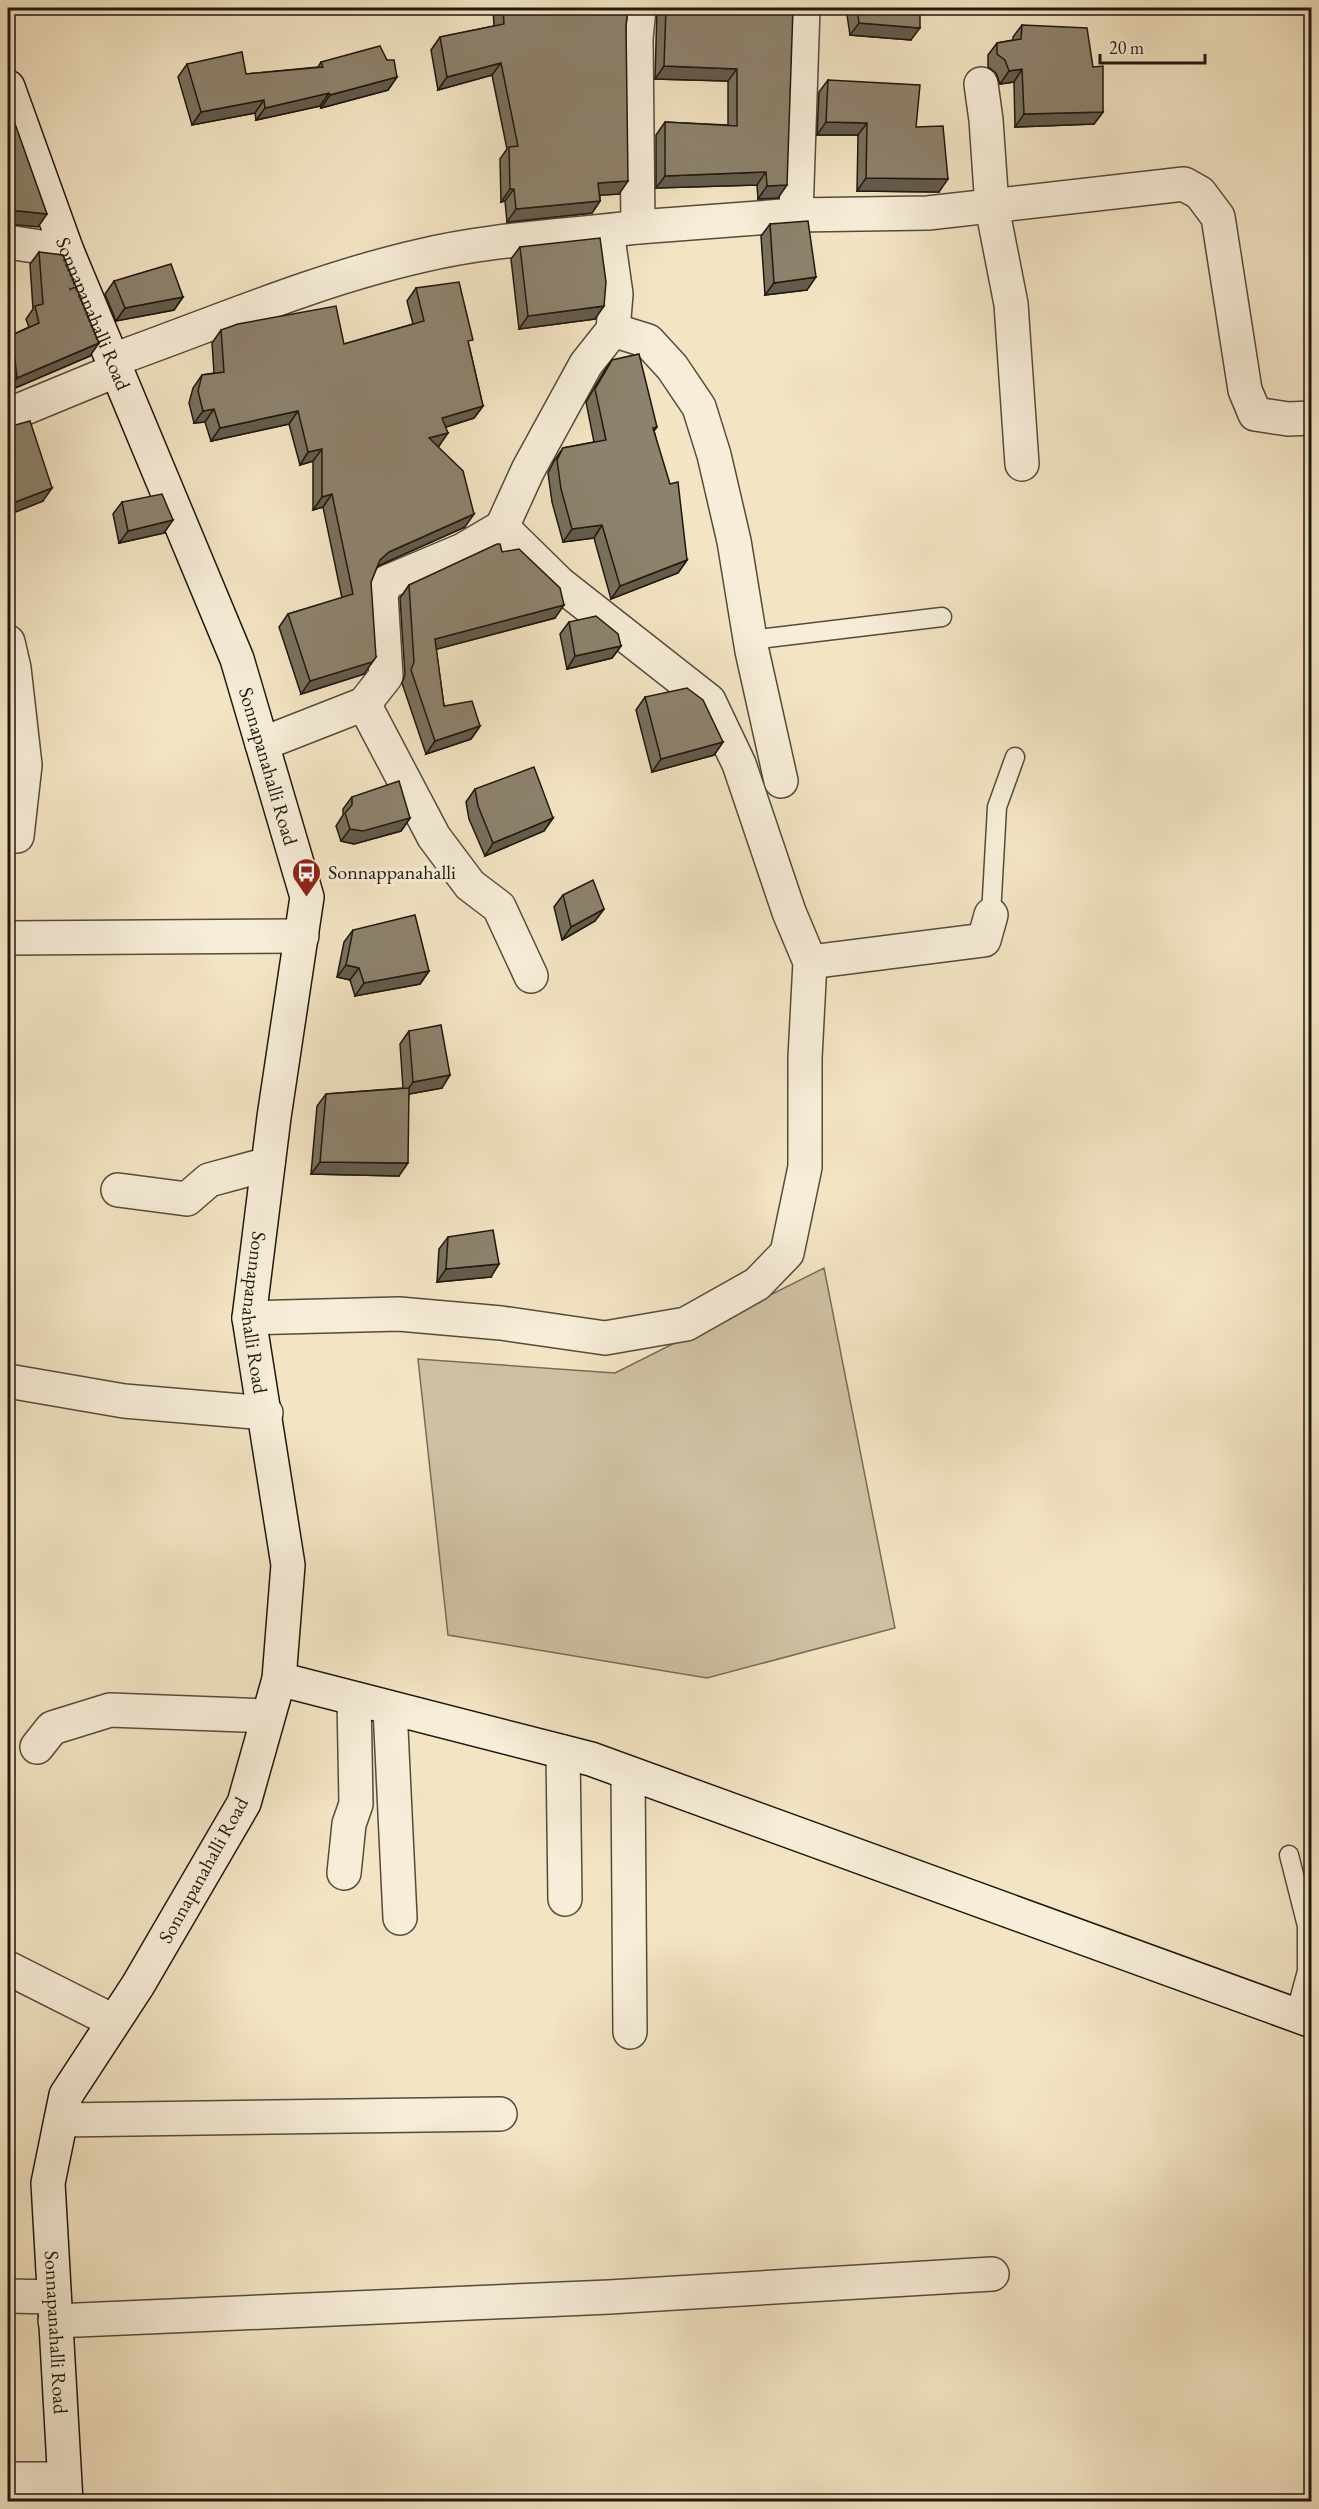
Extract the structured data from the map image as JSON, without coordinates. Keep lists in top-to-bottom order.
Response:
{
  "streets": {
    "street": ["Sonnapanahalli Road"]
  },
  "places": {
    "bus stop": ["Sonnappanahalli"]
  },
  "scale_bar": "20 m"
}
